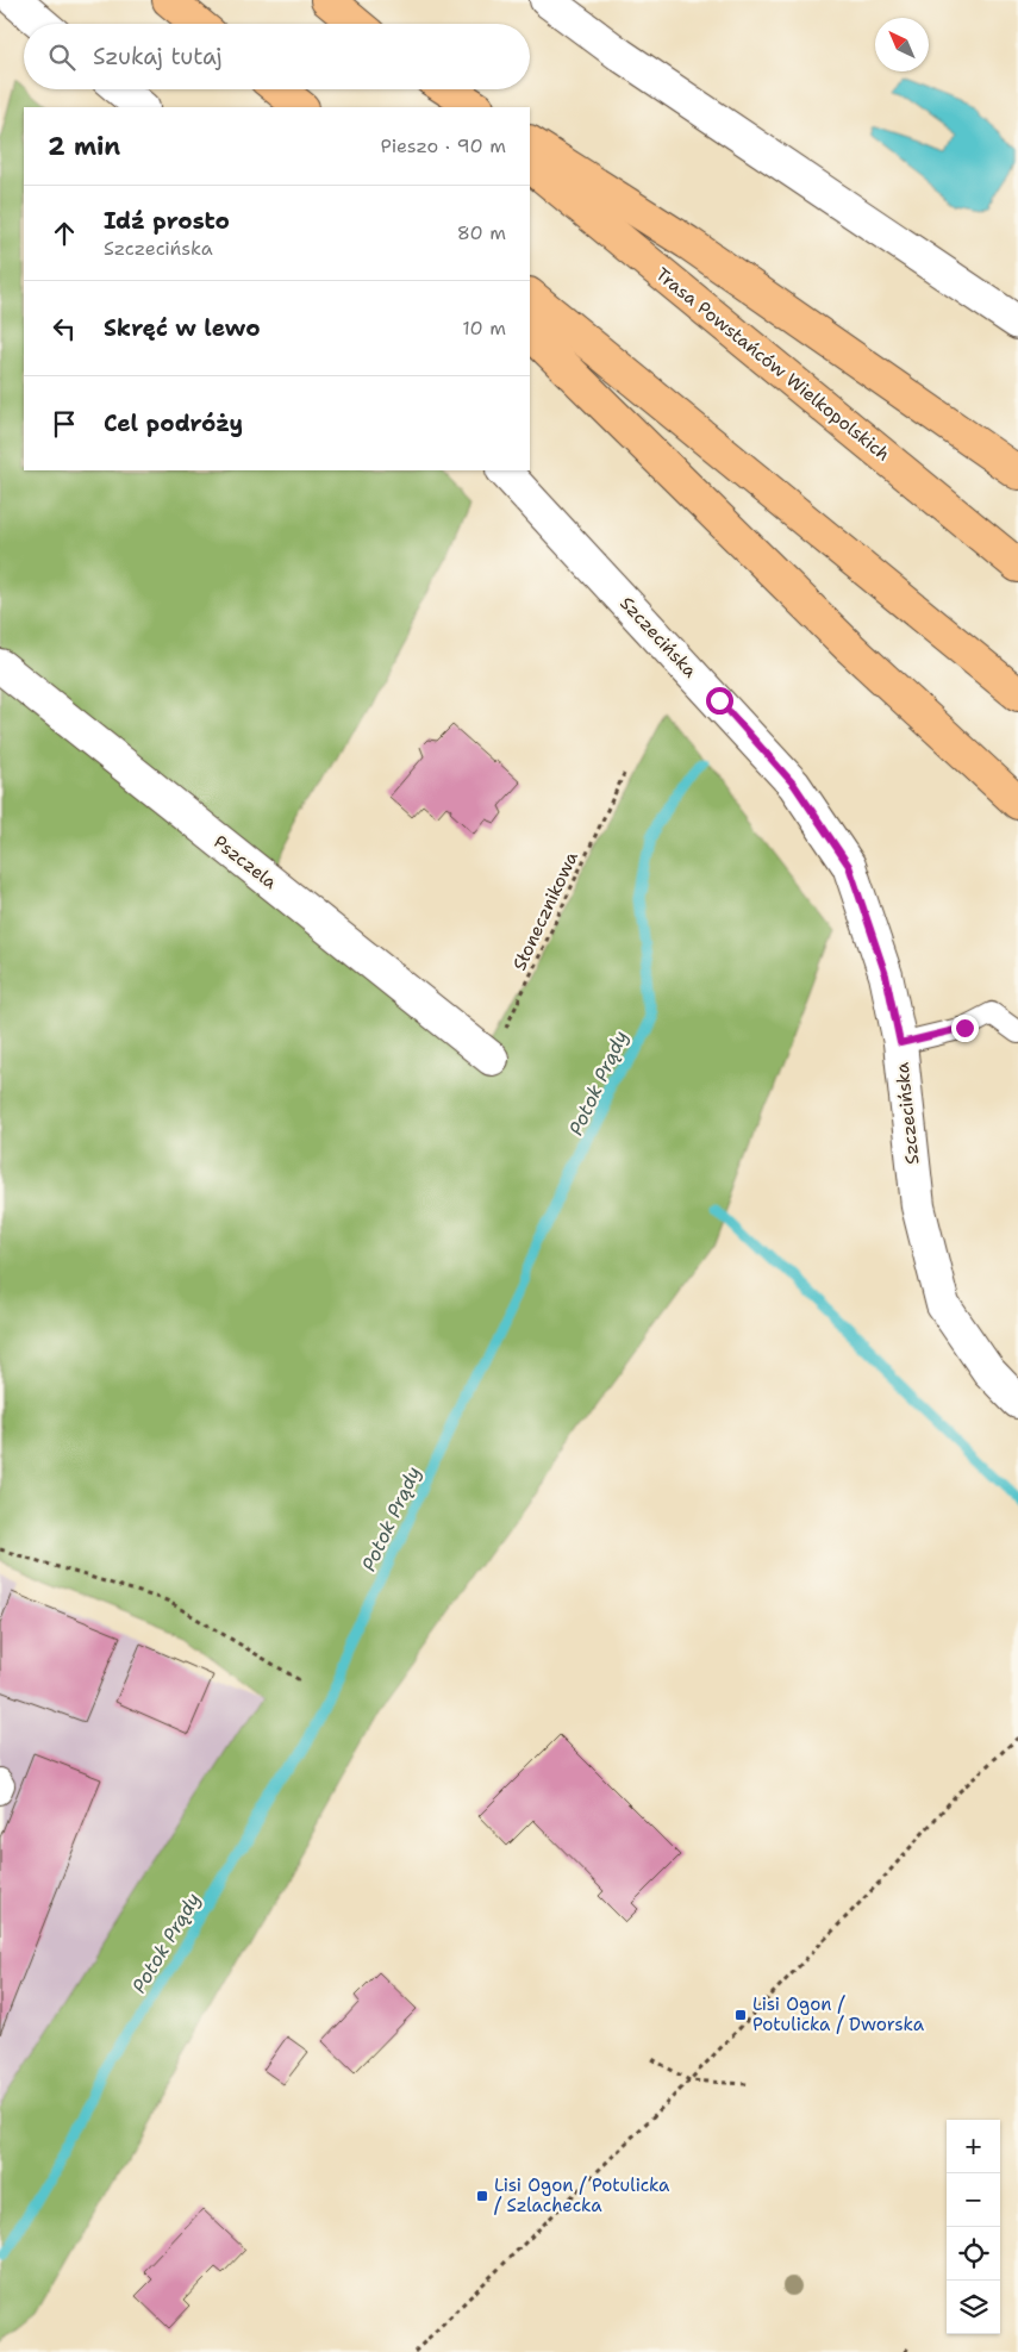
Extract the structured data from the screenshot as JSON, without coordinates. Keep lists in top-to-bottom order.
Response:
{
  "streets": {
    "highway": ["Trasa Powstańców Wielkopolskich"],
    "street": ["Szczecińska", "Pszczela"],
    "path": ["Słonecznikowa"]
  },
  "crossings": [
    ["Pszczela", "Słonecznikowa"]
  ],
  "water": ["Potok Prądy"],
  "places": {
    "transit": ["Lisi Ogon / Potulicka / Dworska", "Lisi Ogon / Potulicka / Szlachecka"]
  },
  "north": "top left",
  "page": {
    "search": "Szukaj tutaj",
    "heading": ["2 min", "Pieszo · 90 m"],
    "list": [
      ["Idź prosto", "Szczecińska", "80 m"],
      ["Skręć w lewo", "10 m"],
      "Cel podróży"
    ],
    "map_buttons": ["+", "−"]
  }
}
